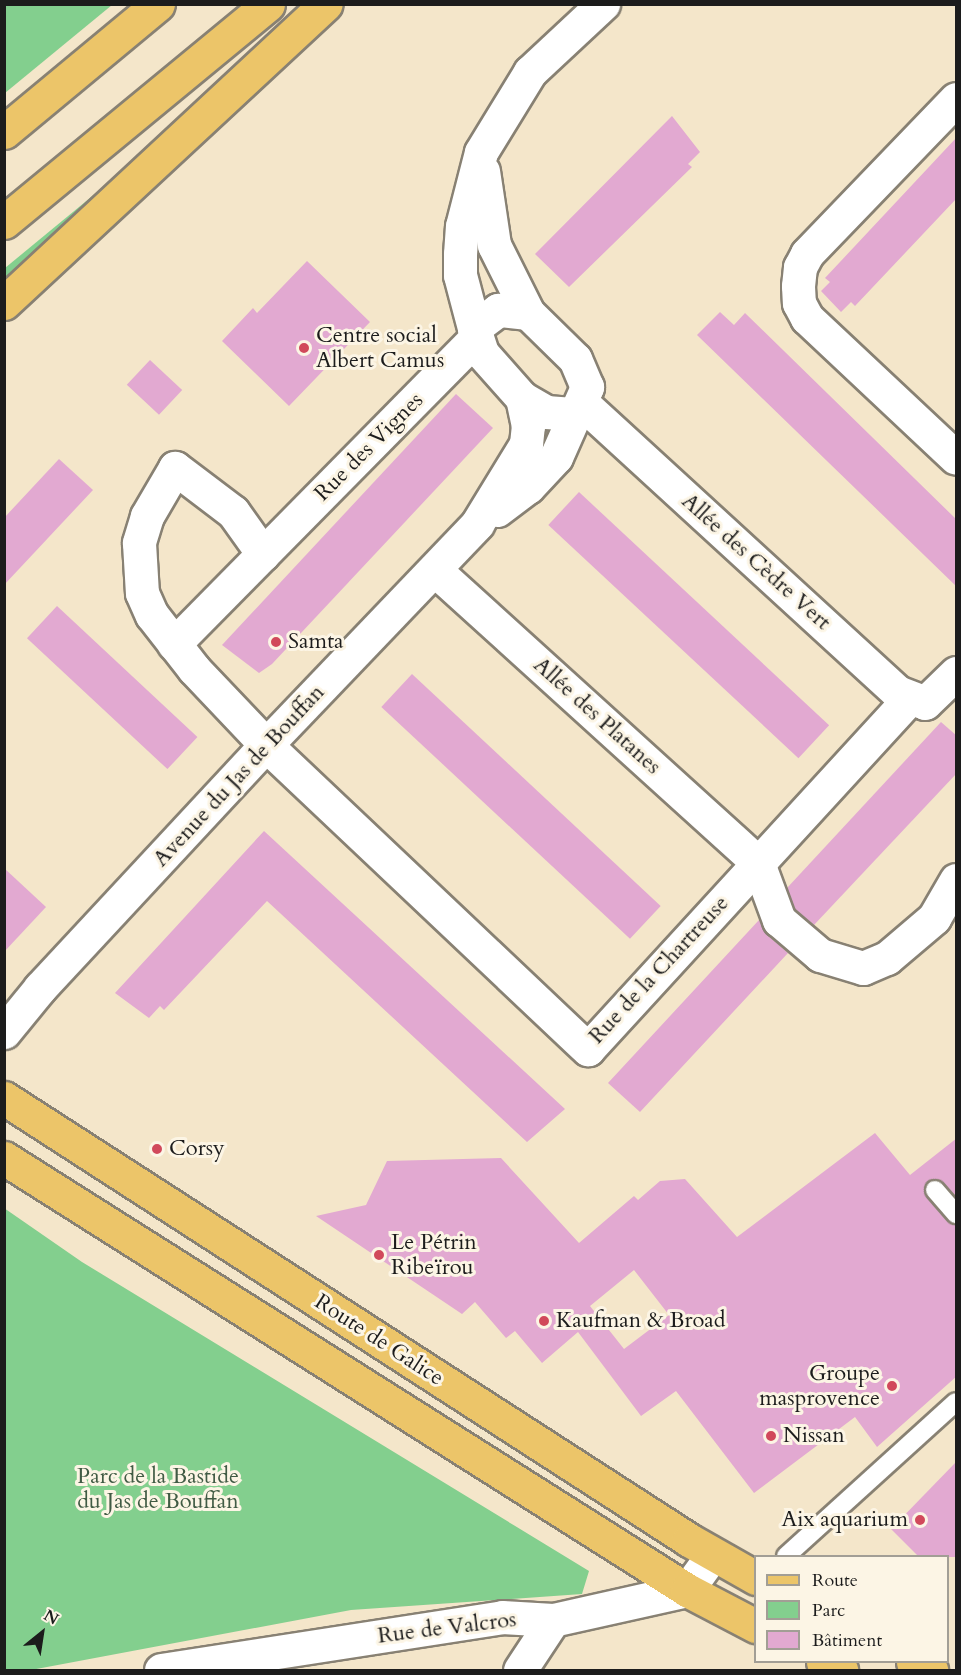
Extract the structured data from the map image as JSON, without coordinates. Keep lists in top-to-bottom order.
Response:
{
  "streets": {
    "main road": ["Route de Galice"],
    "street": [
      "Rue des Vignes",
      "Allée des Cèdre Vert",
      "Allée des Platanes",
      "Avenue du Jas de Bouffan",
      "Rue de la Chartreuse",
      "Rue de Valcros"
    ]
  },
  "crossings": [
    ["Allée des Cèdre Vert", "Avenue du Jas de Bouffan"],
    ["Allée des Cèdre Vert", "Rue de la Chartreuse"],
    ["Allée des Platanes", "Avenue du Jas de Bouffan"],
    ["Allée des Platanes", "Rue de la Chartreuse"],
    ["Avenue du Jas de Bouffan", "Rue de la Chartreuse"],
    ["Route de Galice", "Rue de Valcros"]
  ],
  "parks": ["Parc de la Bastide du Jas de Bouffan"],
  "places": [
    "Centre social Albert Camus",
    "Samta",
    "Corsy",
    "Le Pétrin Ribeïrou",
    "Kaufman & Broad",
    "Groupe masprovence",
    "Nissan",
    "Aix aquarium"
  ],
  "legend": ["Route", "Parc", "Bâtiment"],
  "north": "top right"
}
